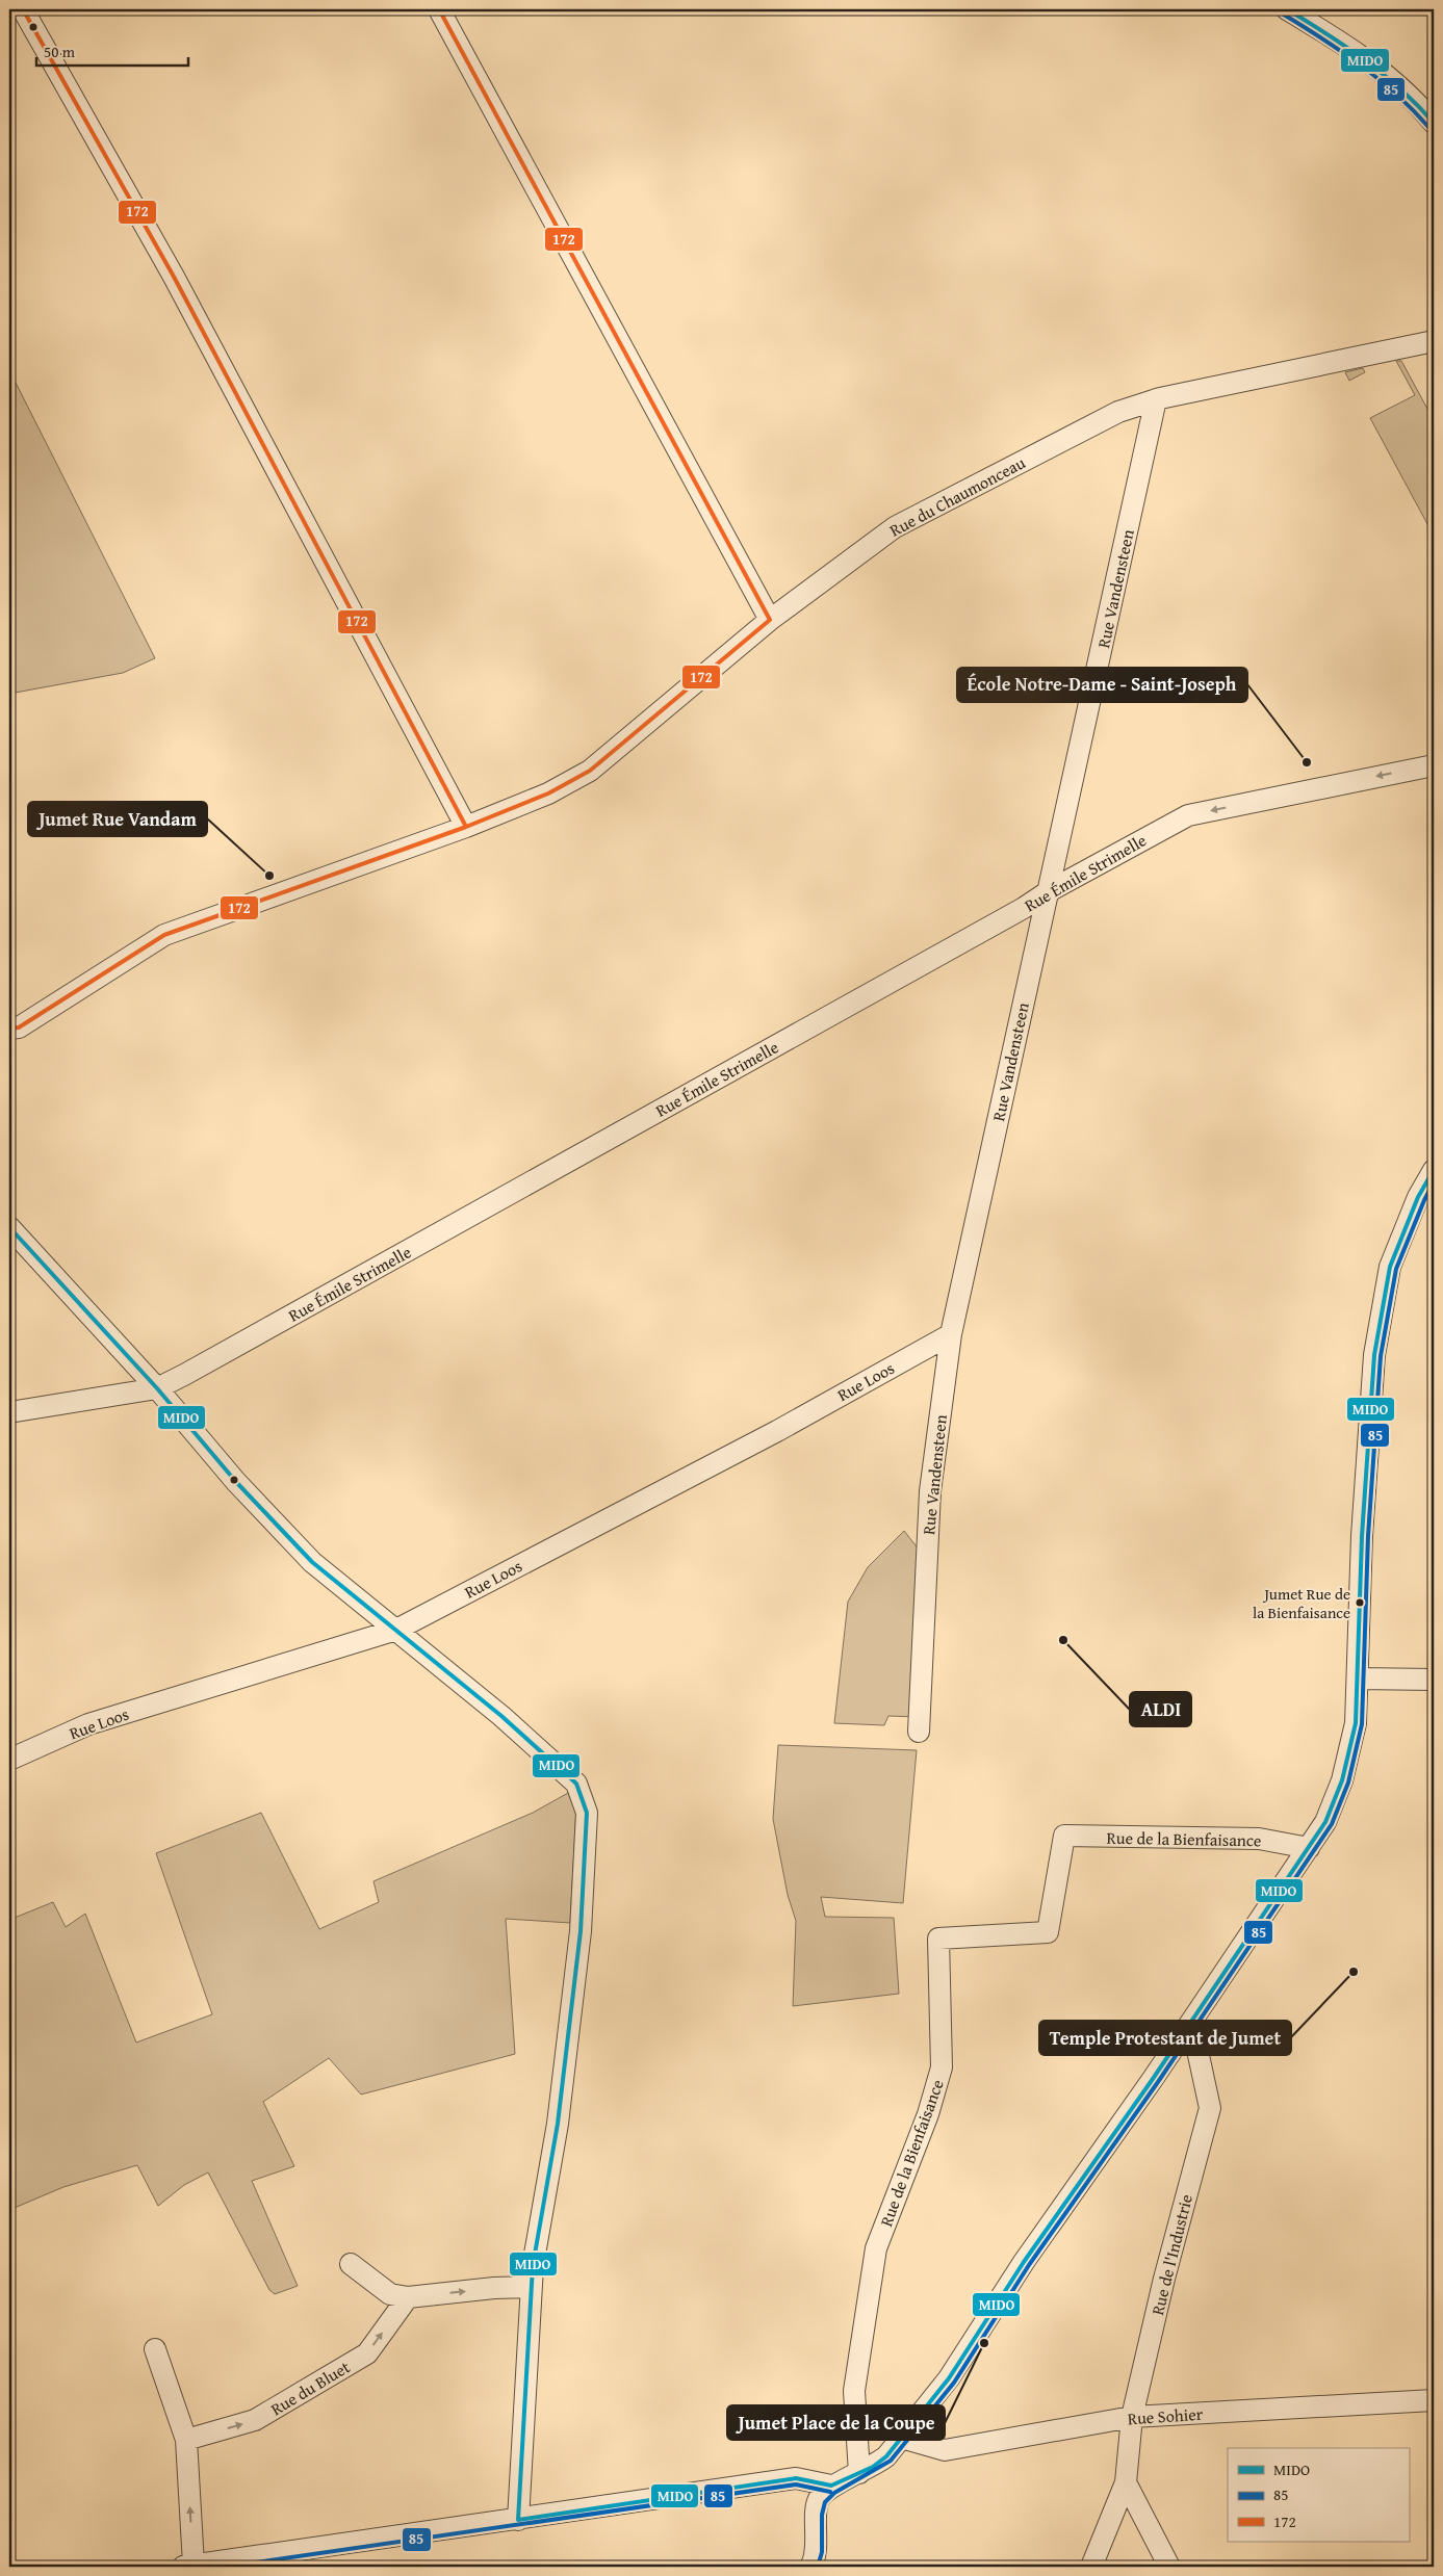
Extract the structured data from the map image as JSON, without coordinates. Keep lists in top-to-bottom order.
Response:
{
  "streets": {
    "street": [
      "Rue du Chaumonceau",
      "Rue Vandensteen",
      "Rue Émile Strimelle",
      "Rue Loos",
      "Rue de la Bienfaisance",
      "Rue de l'Industrie",
      "Rue du Bluet",
      "Rue Sohier"
    ]
  },
  "crossings": [
    ["Rue du Chaumonceau", "Rue Vandensteen"],
    ["Rue Vandensteen", "Rue Émile Strimelle"],
    ["Rue Vandensteen", "Rue Loos"],
    ["Rue de l'Industrie", "Rue Sohier"]
  ],
  "places": [
    "École Notre-Dame - Saint-Joseph",
    "Jumet Rue Vandam",
    "Jumet Rue de la Bienfaisance",
    "ALDI",
    "Temple Protestant de Jumet",
    "Jumet Place de la Coupe"
  ],
  "lines": ["transit line MIDO", "transit line 172", "transit line 85"],
  "legend": ["MIDO", "85", "172"],
  "scale_bar": "50 m"
}
